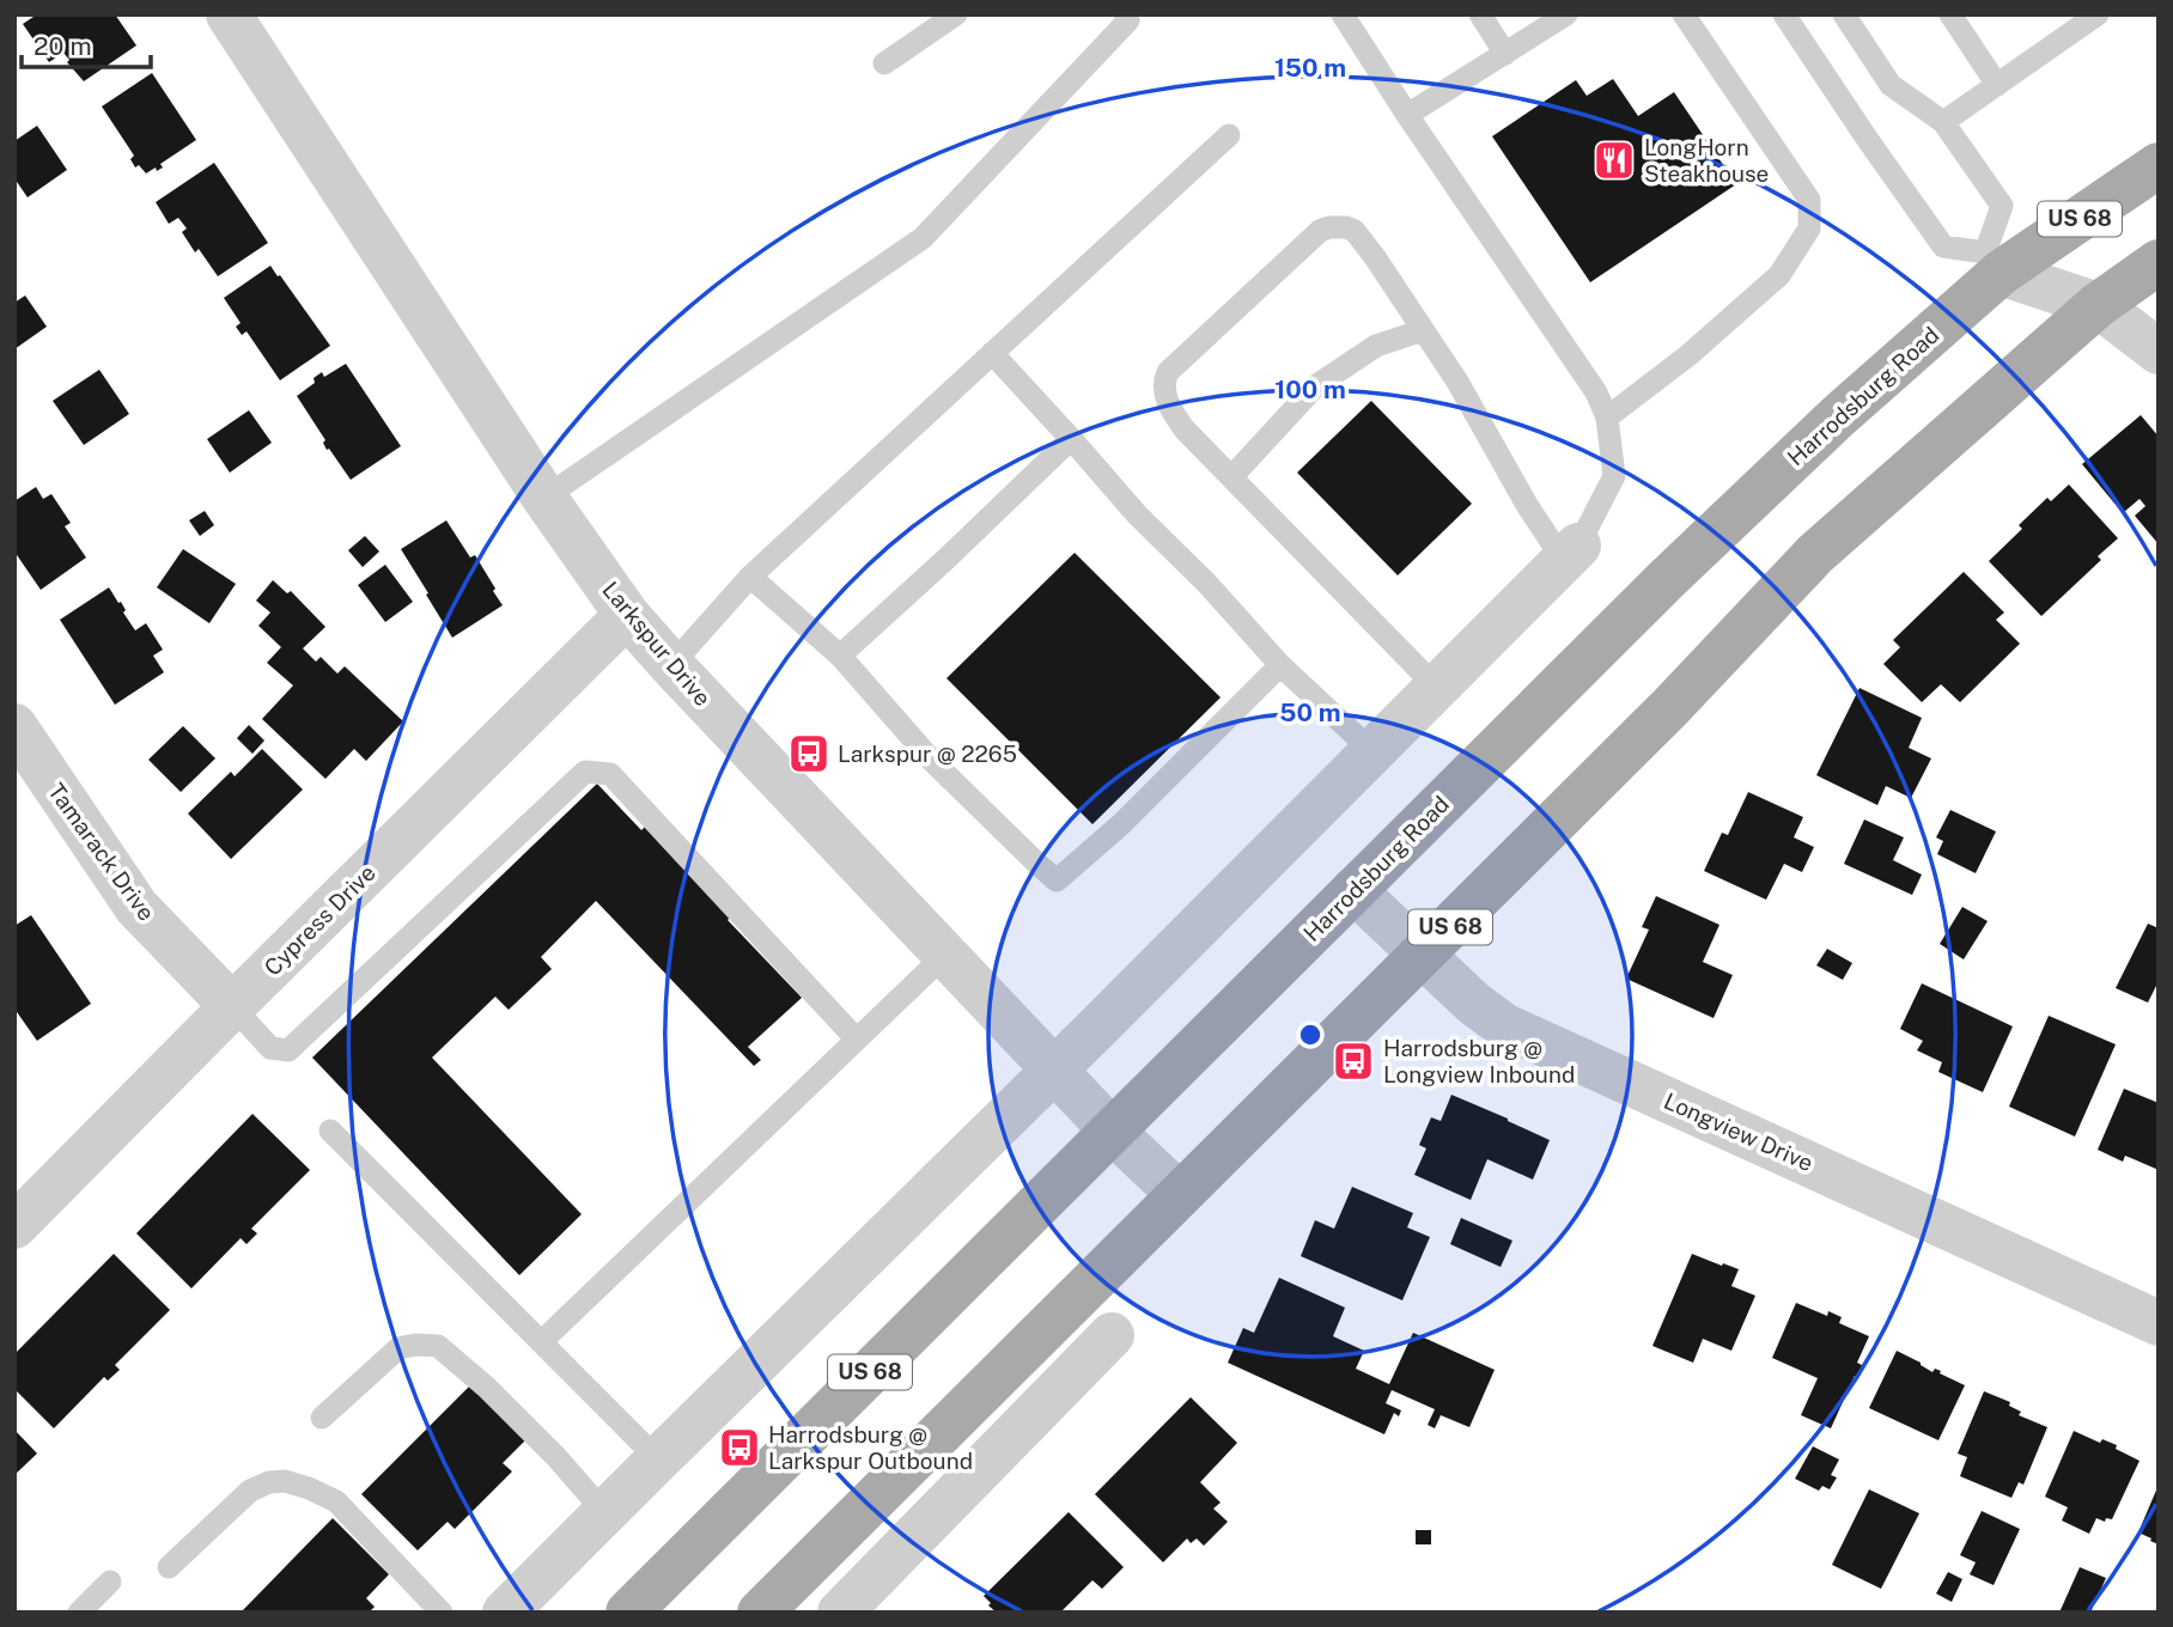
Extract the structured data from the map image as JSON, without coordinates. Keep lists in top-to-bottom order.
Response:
{
  "streets": {
    "main road": ["US 68", "Harrodsburg Road"],
    "street": [
      "Larkspur Drive",
      "Tamarack Drive",
      "Cypress Drive",
      "Longview Drive"
    ]
  },
  "crossings": [
    ["US 68", "Larkspur Drive"],
    ["US 68", "Longview Drive"],
    ["Harrodsburg Road", "Larkspur Drive"],
    ["Harrodsburg Road", "Longview Drive"],
    ["Larkspur Drive", "Cypress Drive"],
    ["Tamarack Drive", "Cypress Drive"]
  ],
  "places": {
    "restaurant": ["LongHorn Steakhouse"],
    "bus stop": ["Larkspur @ 2265", "Harrodsburg @ Longview Inbound", "Harrodsburg @ Larkspur Outbound"]
  },
  "scale_bar": "20 m",
  "rings": ["150 m", "100 m", "50 m"]
}
